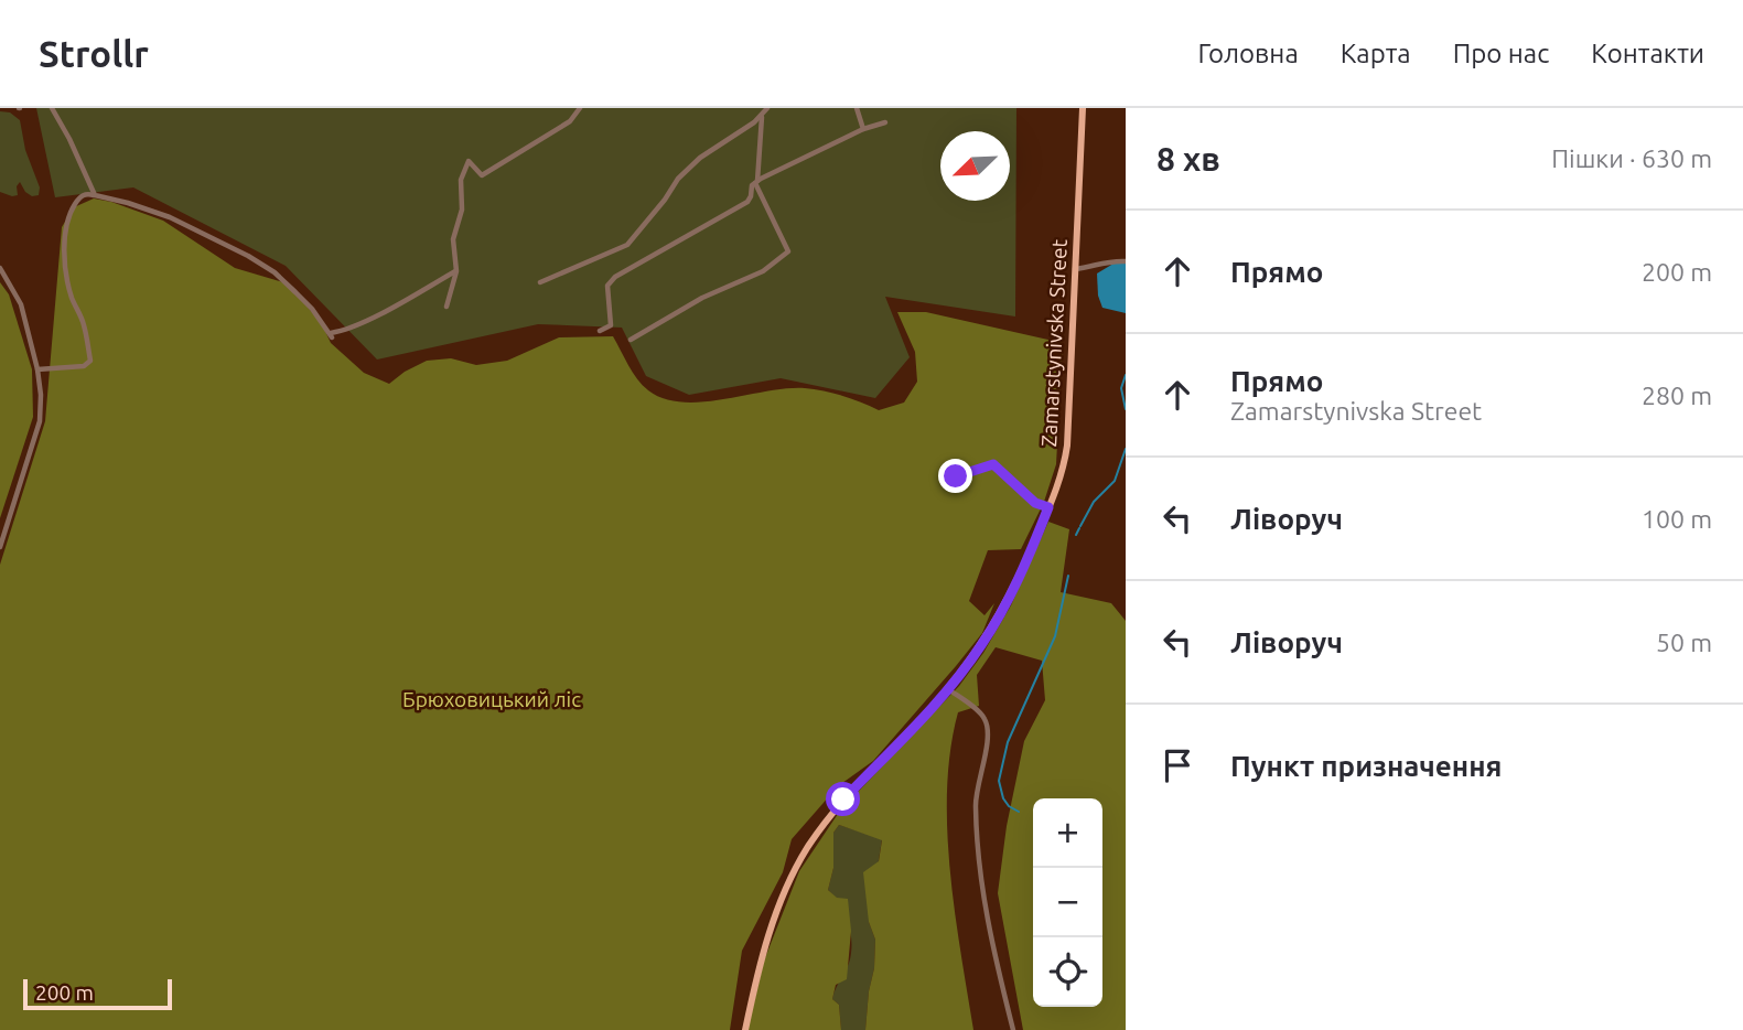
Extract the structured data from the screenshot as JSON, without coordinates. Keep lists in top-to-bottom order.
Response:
{
  "streets": {
    "main road": ["Zamarstynivska Street"]
  },
  "parks": ["Брюховицький ліс"],
  "scale_bar": "200 m",
  "north": "bottom left",
  "page": {
    "header": "Strollr",
    "nav": [
      "Головна",
      "Карта",
      "Про нас",
      "Контакти"
    ],
    "heading": ["8 хв", "Пішки · 630 m"],
    "list": [
      ["Прямо", "200 m"],
      ["Прямо", "Zamarstynivska Street", "280 m"],
      ["Ліворуч", "100 m"],
      ["Ліворуч", "50 m"],
      "Пункт призначення"
    ],
    "map_buttons": ["+", "−"],
    "scale": "200 m"
  }
}
